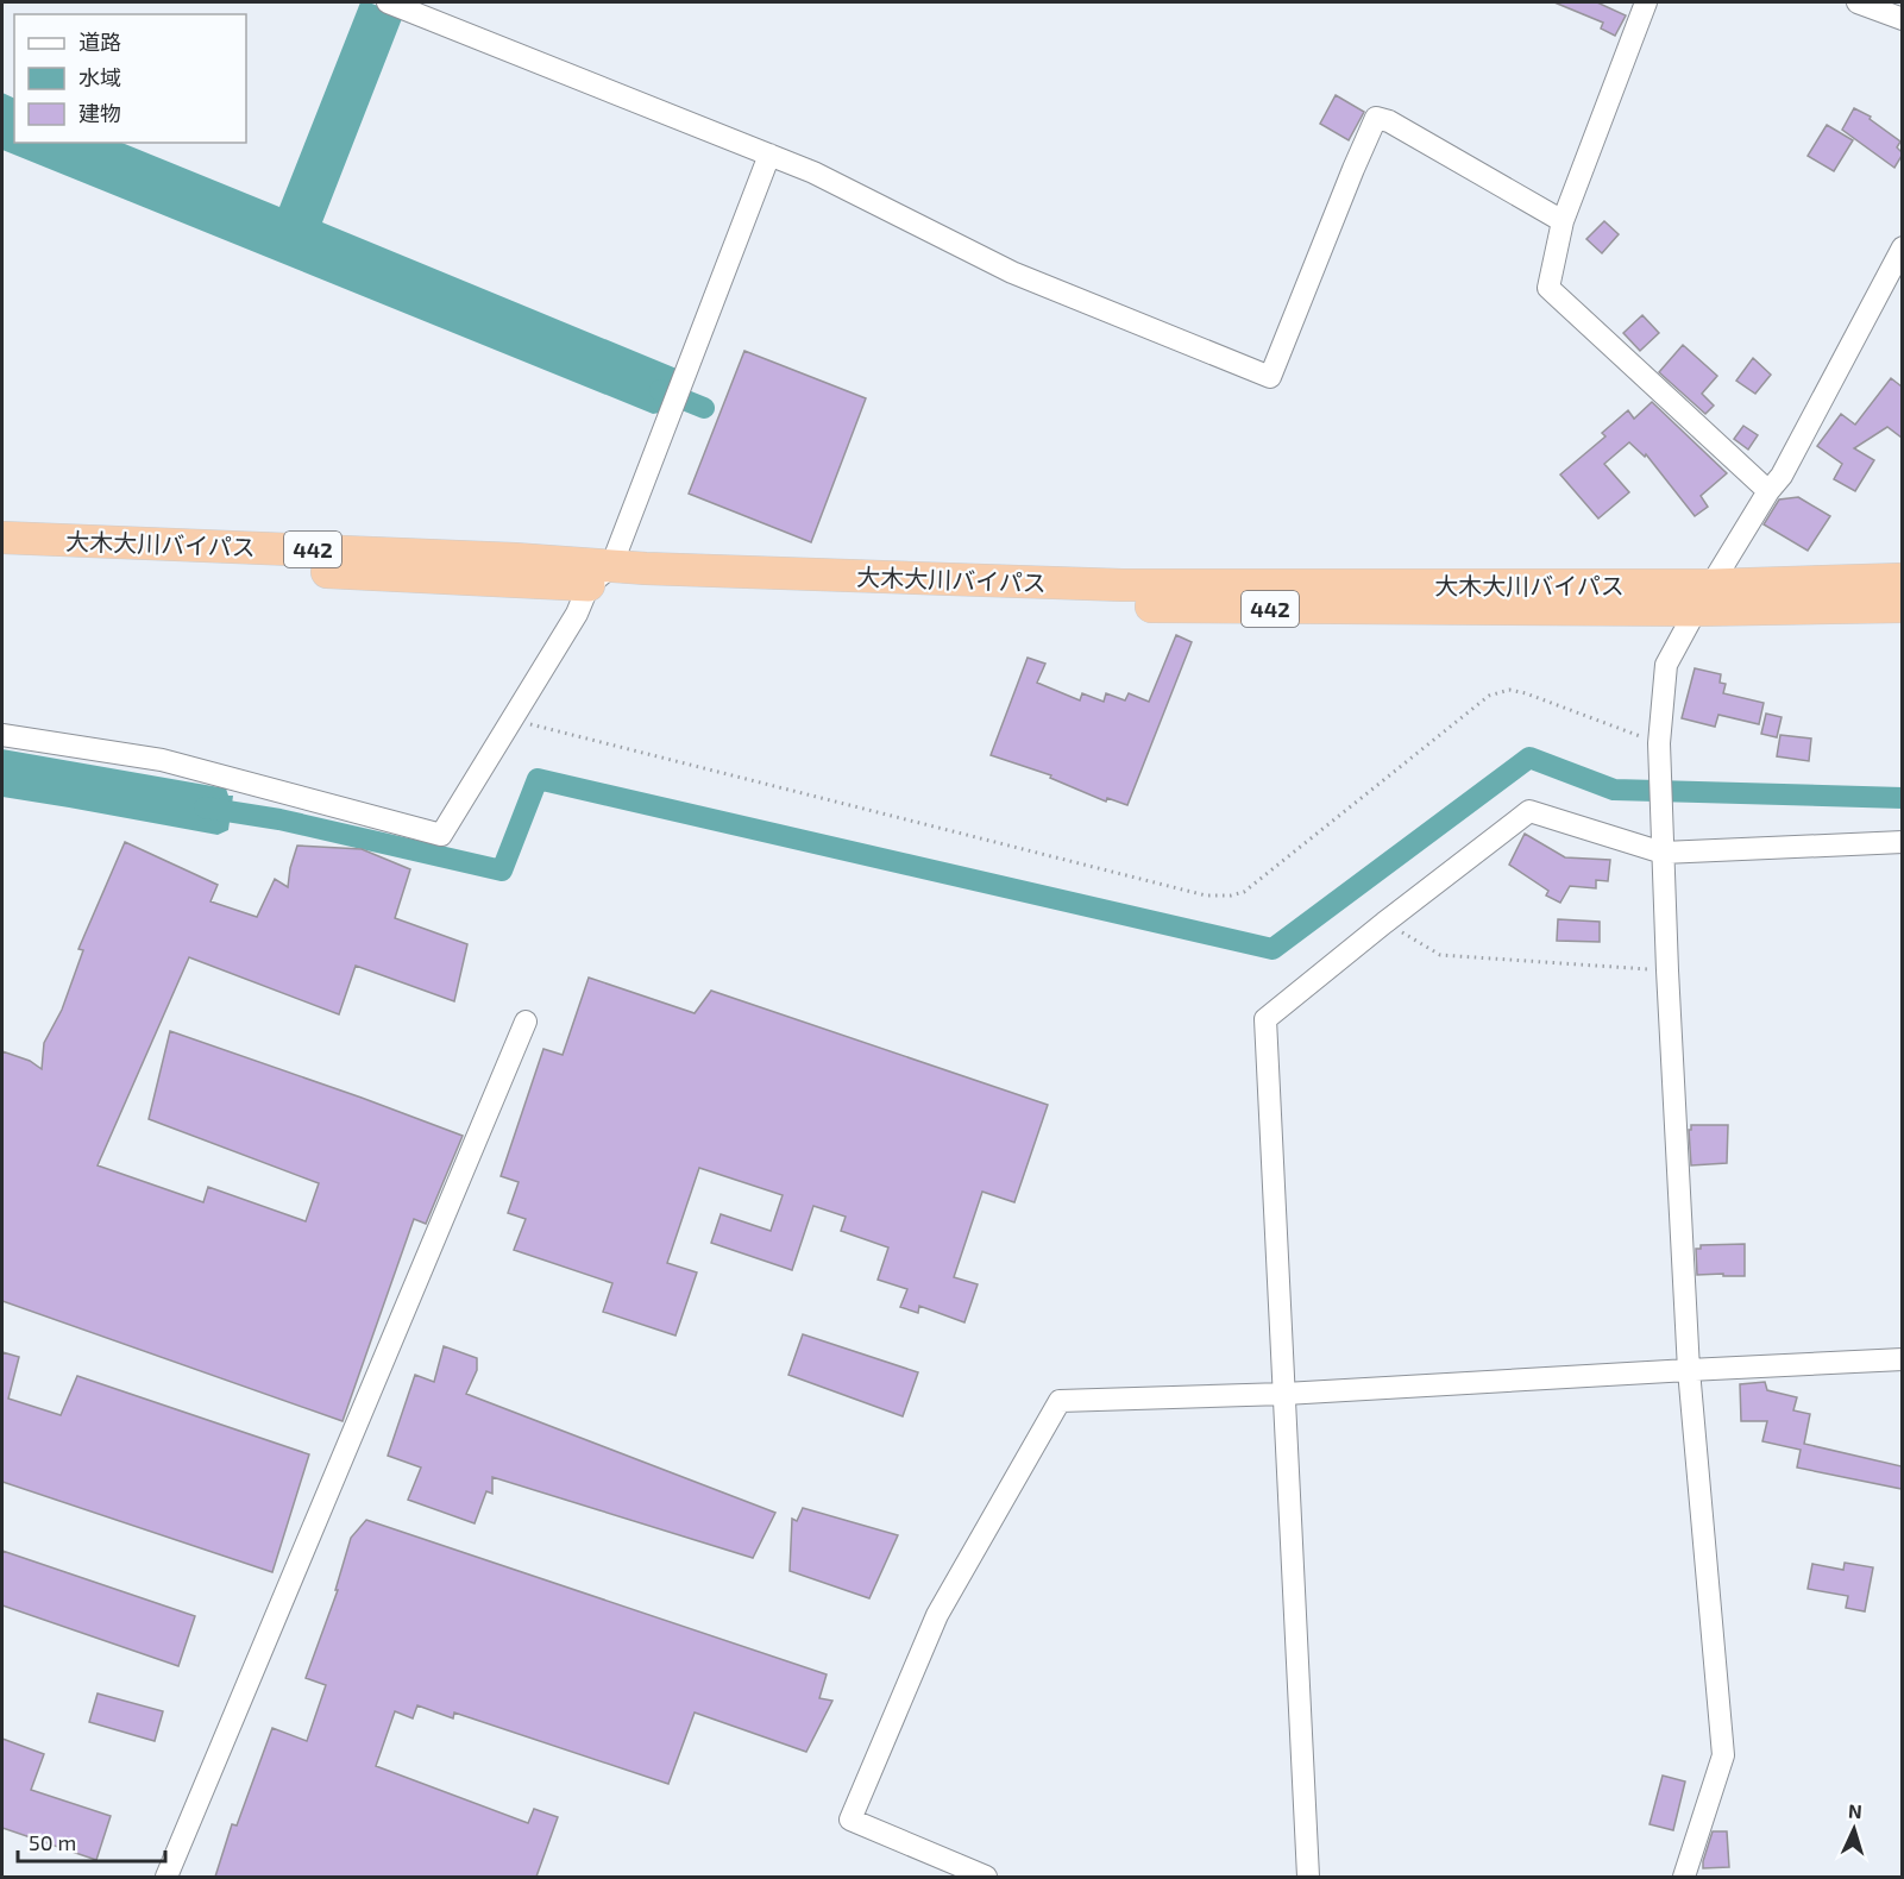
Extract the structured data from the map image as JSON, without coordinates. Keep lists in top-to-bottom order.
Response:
{
  "streets": {
    "highway": ["大木大川バイパス", "442"]
  },
  "legend": ["道路", "水域", "建物"],
  "scale_bar": "50 m",
  "north": "top"
}
